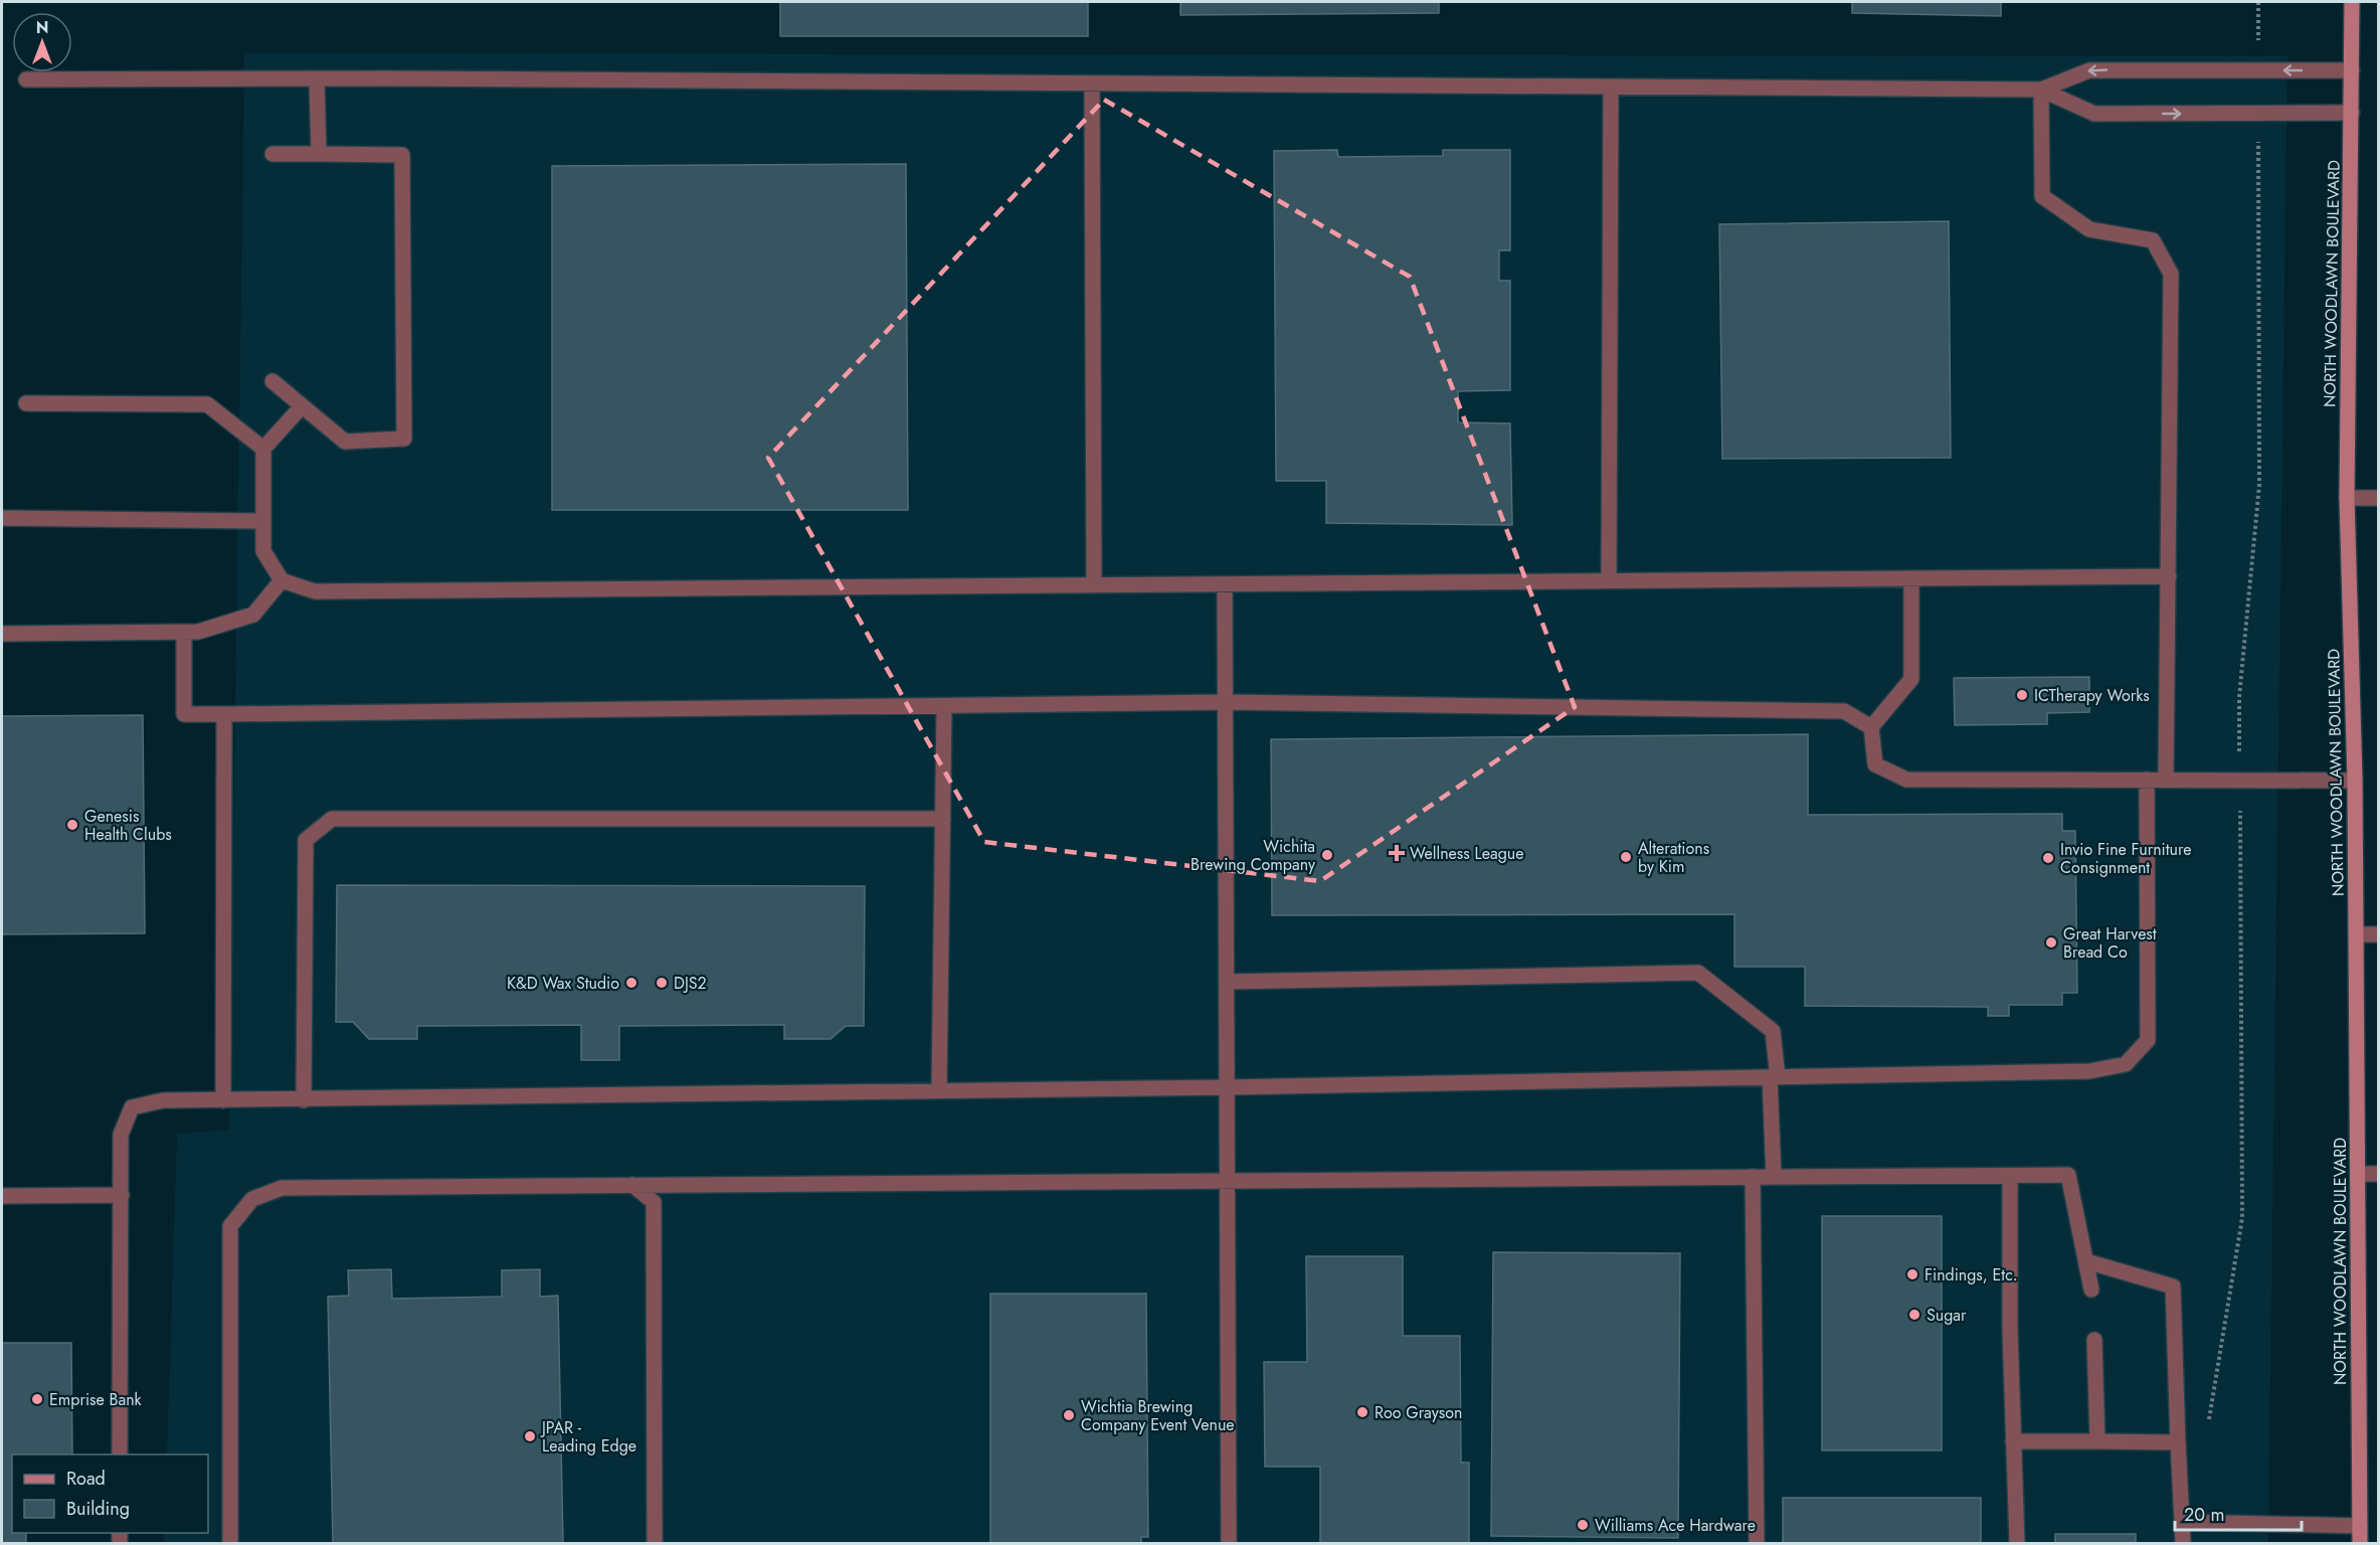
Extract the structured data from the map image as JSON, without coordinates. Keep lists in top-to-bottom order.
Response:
{
  "streets": {
    "main road": ["NORTH WOODLAWN BOULEVARD"]
  },
  "places": {
    "other": [
      "ICTherapy Works",
      "Genesis Health Clubs",
      "Wichita Brewing Company",
      "Alterations by Kim",
      "Invio Fine Furniture Consignment",
      "Great Harvest Bread Co",
      "K&D Wax Studio",
      "DJS2",
      "Findings, Etc.",
      "Sugar",
      "Emprise Bank",
      "Roo Grayson",
      "Wichtia Brewing Company Event Venue",
      "JPAR - Leading Edge",
      "Williams Ace Hardware"
    ],
    "health": ["Wellness League"]
  },
  "legend": ["Road", "Building"],
  "scale_bar": "20 m",
  "north": "top"
}
